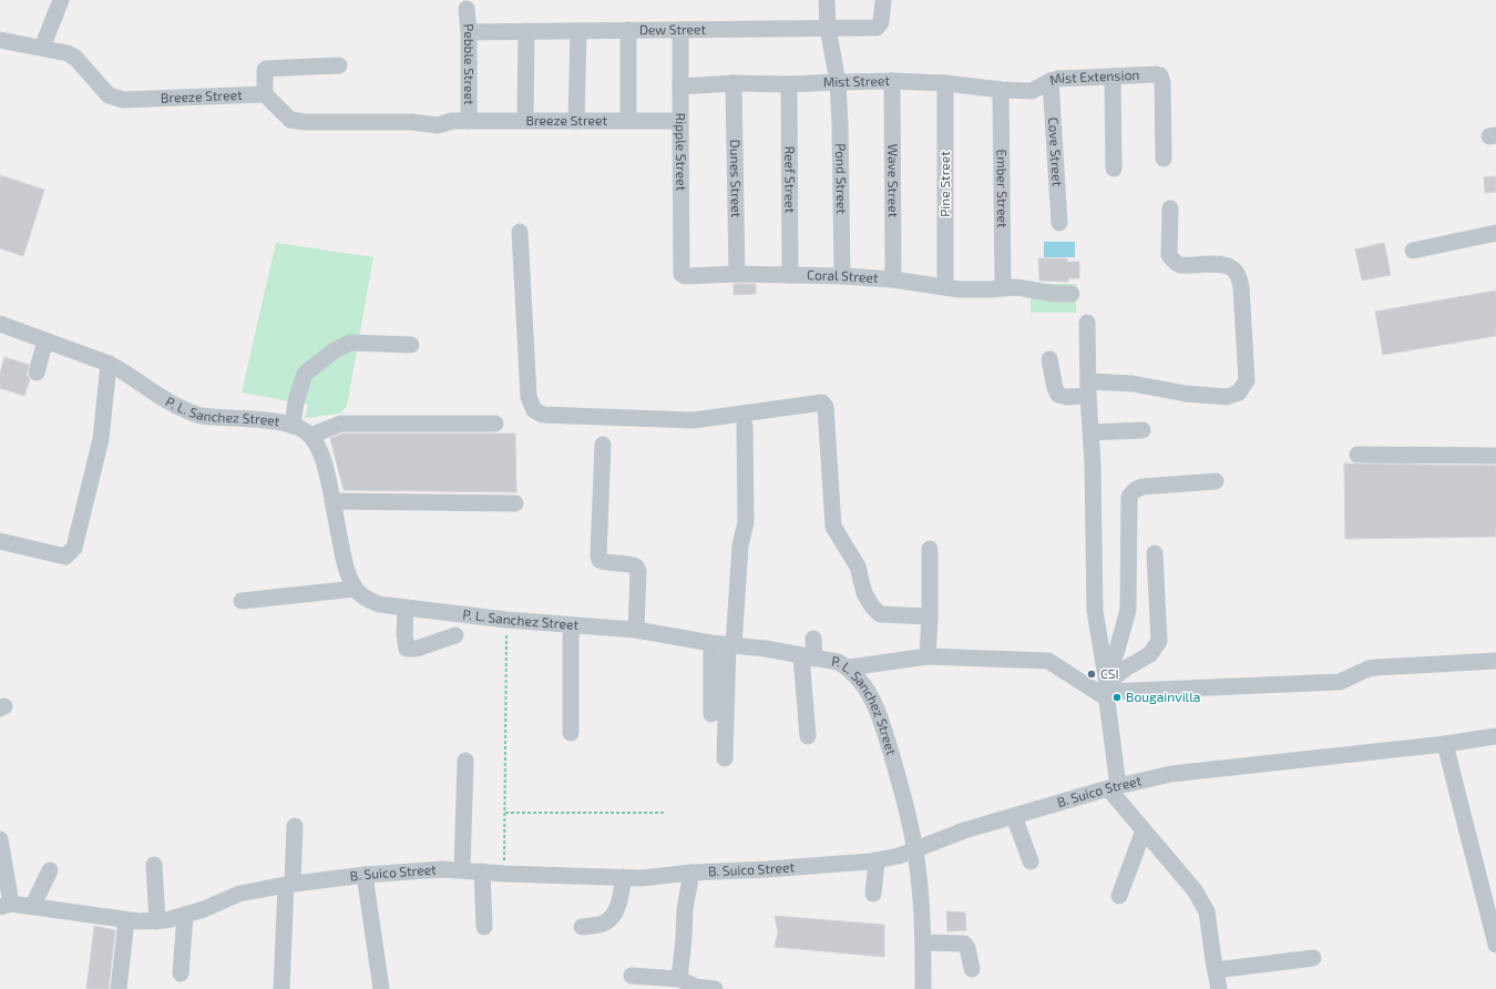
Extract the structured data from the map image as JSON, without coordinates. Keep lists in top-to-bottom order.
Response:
{
  "streets": {
    "street": [
      "Dew Street",
      "Pebble Street",
      "Mist Extension",
      "Mist Street",
      "Breeze Street",
      "Ripple Street",
      "Cove Street",
      "Dunes Street",
      "Pond Street",
      "Reef Street",
      "Wave Street",
      "Pine Street",
      "Ember Street",
      "Coral Street",
      "P. L. Sanchez Street",
      "B. Suico Street"
    ]
  },
  "crossings": [
    ["Dew Street", "Pebble Street"],
    ["Dew Street", "Ripple Street"],
    ["Dew Street", "Pond Street"],
    ["Pebble Street", "Breeze Street"],
    ["Mist Extension", "Mist Street"],
    ["Mist Extension", "Cove Street"],
    ["Mist Street", "Ripple Street"],
    ["Mist Street", "Dunes Street"],
    ["Mist Street", "Pond Street"],
    ["Mist Street", "Reef Street"],
    ["Mist Street", "Wave Street"],
    ["Mist Street", "Pine Street"],
    ["Mist Street", "Ember Street"],
    ["Breeze Street", "Ripple Street"],
    ["Ripple Street", "Coral Street"],
    ["Dunes Street", "Coral Street"],
    ["Pond Street", "Coral Street"],
    ["Reef Street", "Coral Street"],
    ["Wave Street", "Coral Street"],
    ["Pine Street", "Coral Street"],
    ["Ember Street", "Coral Street"],
    ["P. L. Sanchez Street", "B. Suico Street"]
  ],
  "places": ["CSI", "Bougainvilla"]
}
